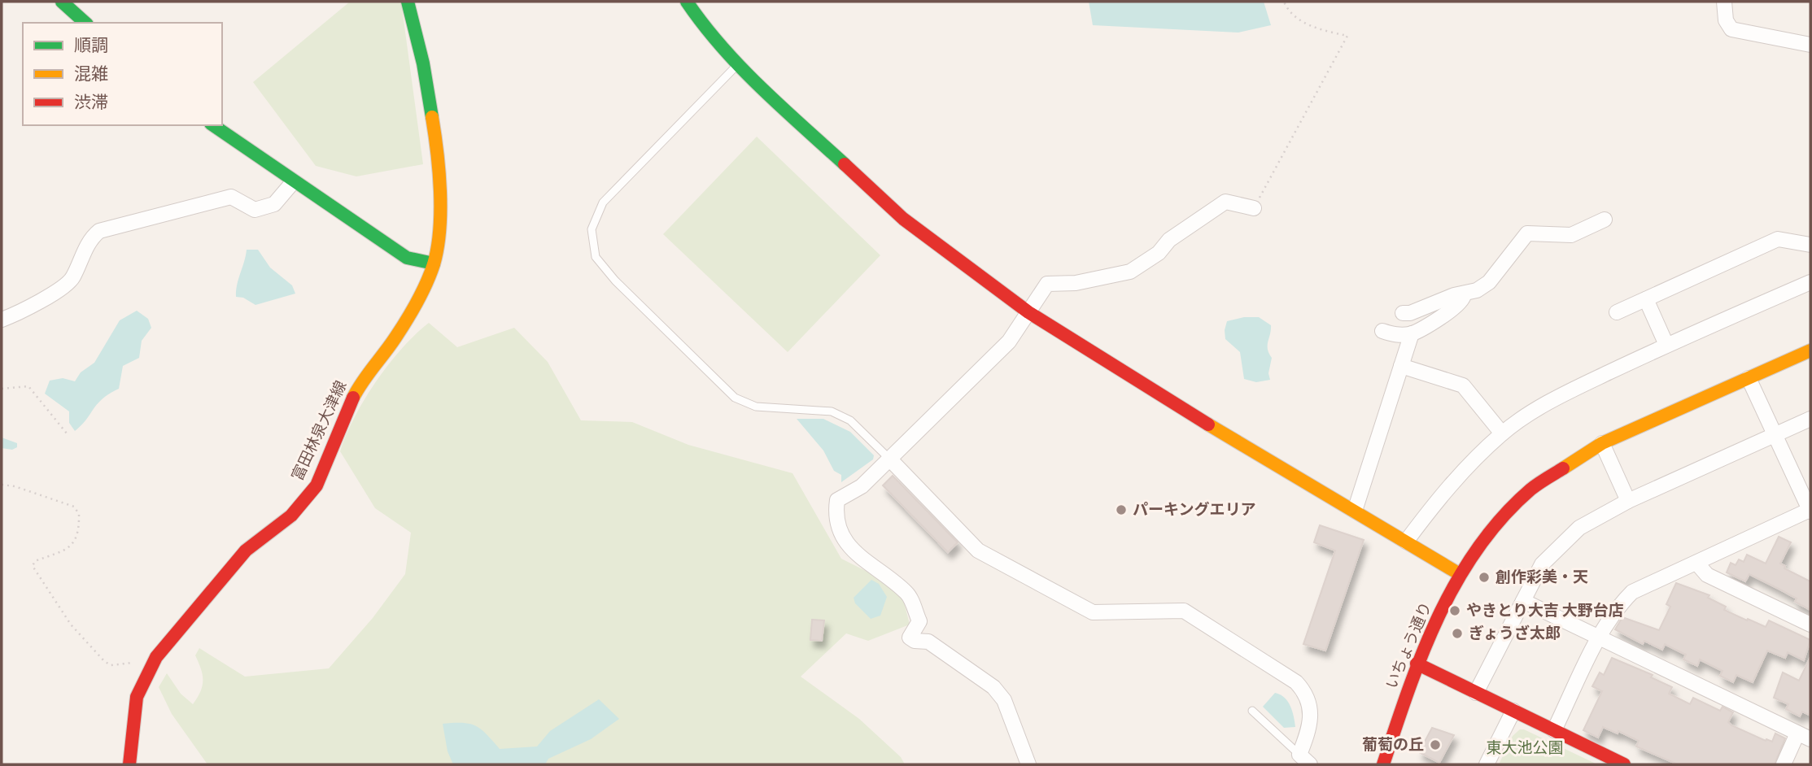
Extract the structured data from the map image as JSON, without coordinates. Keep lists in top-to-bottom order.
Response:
{
  "streets": {
    "street": ["富田林泉大津線", "いちょう通り"]
  },
  "parks": ["東大池公園"],
  "places": [
    "パーキングエリア",
    "創作彩美・天",
    "やきとり大吉 大野台店",
    "ぎょうざ太郎",
    "葡萄の丘"
  ],
  "legend": ["順調", "混雑", "渋滞"]
}
